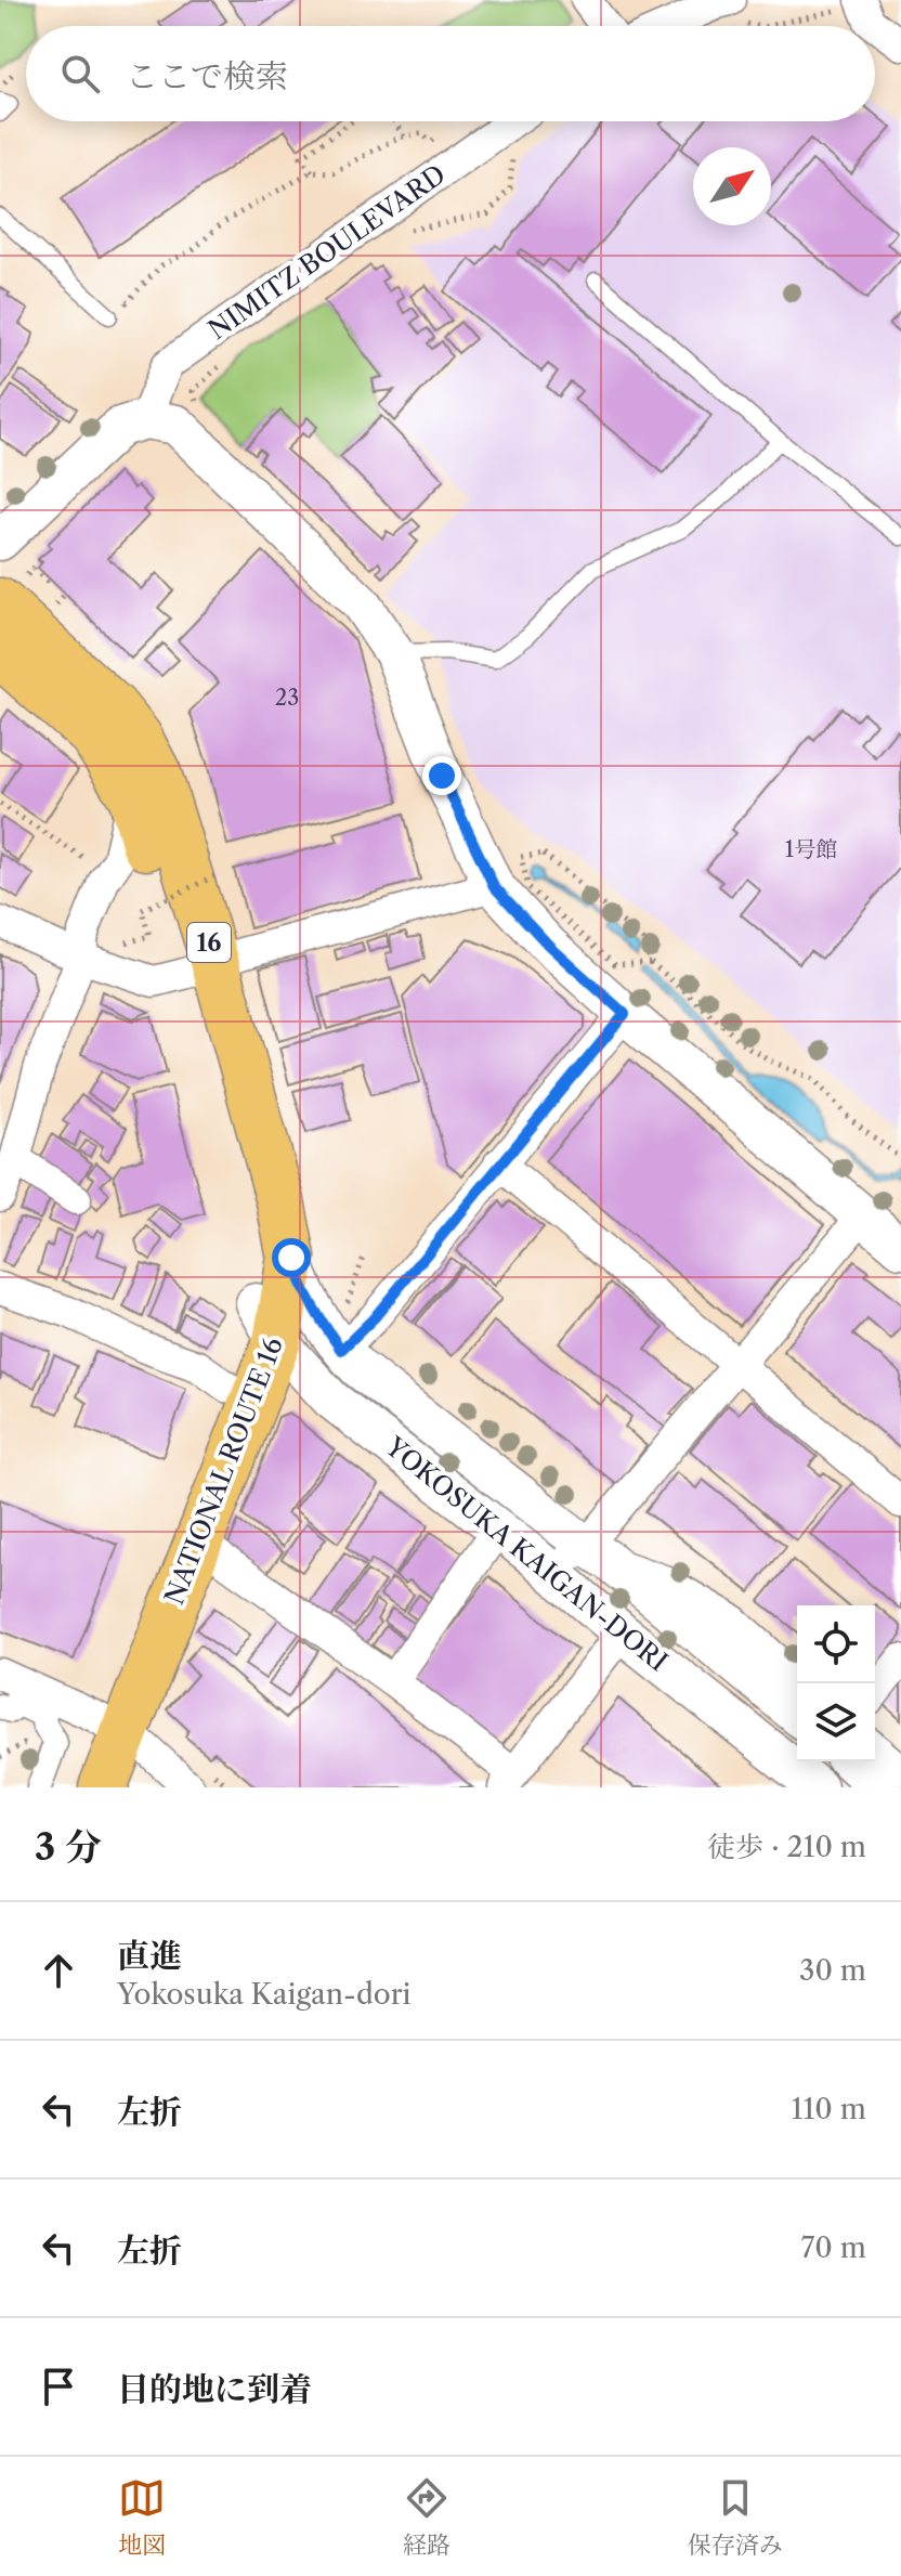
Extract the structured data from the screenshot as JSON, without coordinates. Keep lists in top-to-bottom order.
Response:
{
  "streets": {
    "highway": ["16", "NATIONAL ROUTE 16"],
    "street": ["NIMITZ BOULEVARD", "YOKOSUKA KAIGAN-DORI"]
  },
  "crossings": [
    ["NATIONAL ROUTE 16", "YOKOSUKA KAIGAN-DORI"]
  ],
  "house_numbers": ["23", "1号館"],
  "north": "top right",
  "page": {
    "search": "ここで検索",
    "heading": ["3 分", "徒歩 · 210 m"],
    "list": [
      ["直進", "Yokosuka Kaigan-dori", "30 m"],
      ["左折", "110 m"],
      ["左折", "70 m"],
      "目的地に到着"
    ],
    "nav": ["地図", "経路", "保存済み"]
  }
}
